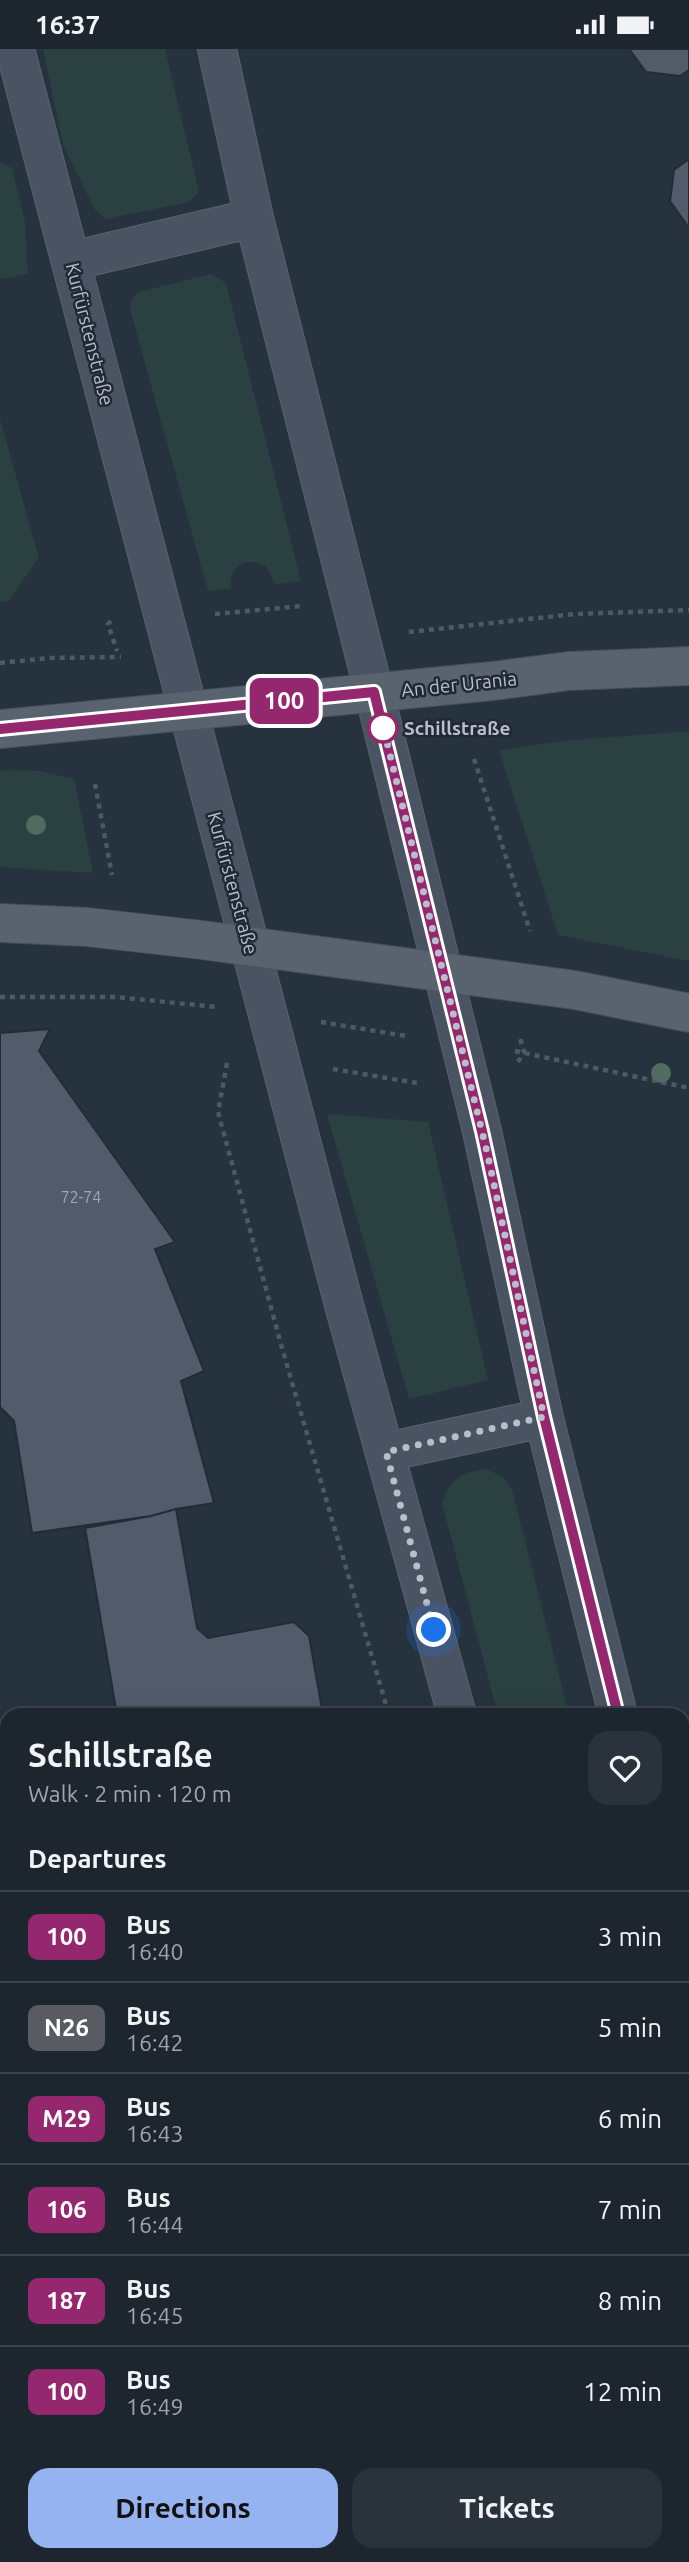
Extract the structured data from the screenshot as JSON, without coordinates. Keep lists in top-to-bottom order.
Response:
{
  "streets": {
    "main road": ["Kurfürstenstraße", "An der Urania"]
  },
  "crossings": [
    ["Kurfürstenstraße", "An der Urania"]
  ],
  "places": ["Schillstraße"],
  "lines": ["bus line 100"],
  "house_numbers": ["72-74"],
  "page": {
    "status": "16:37",
    "on_map": "100",
    "heading": [
      ["Schillstraße", "Walk · 2 min · 120 m"],
      "Departures"
    ],
    "list": [
      {
        "mark": "100",
        "name": "Bus",
        "note": "16:40",
        "value": "3 min"
      },
      {
        "mark": "N26",
        "name": "Bus",
        "note": "16:42",
        "value": "5 min"
      },
      {
        "mark": "M29",
        "name": "Bus",
        "note": "16:43",
        "value": "6 min"
      },
      {
        "mark": "106",
        "name": "Bus",
        "note": "16:44",
        "value": "7 min"
      },
      {
        "mark": "187",
        "name": "Bus",
        "note": "16:45",
        "value": "8 min"
      },
      {
        "mark": "100",
        "name": "Bus",
        "note": "16:49",
        "value": "12 min"
      }
    ],
    "buttons": ["Directions", "Tickets"]
  }
}
